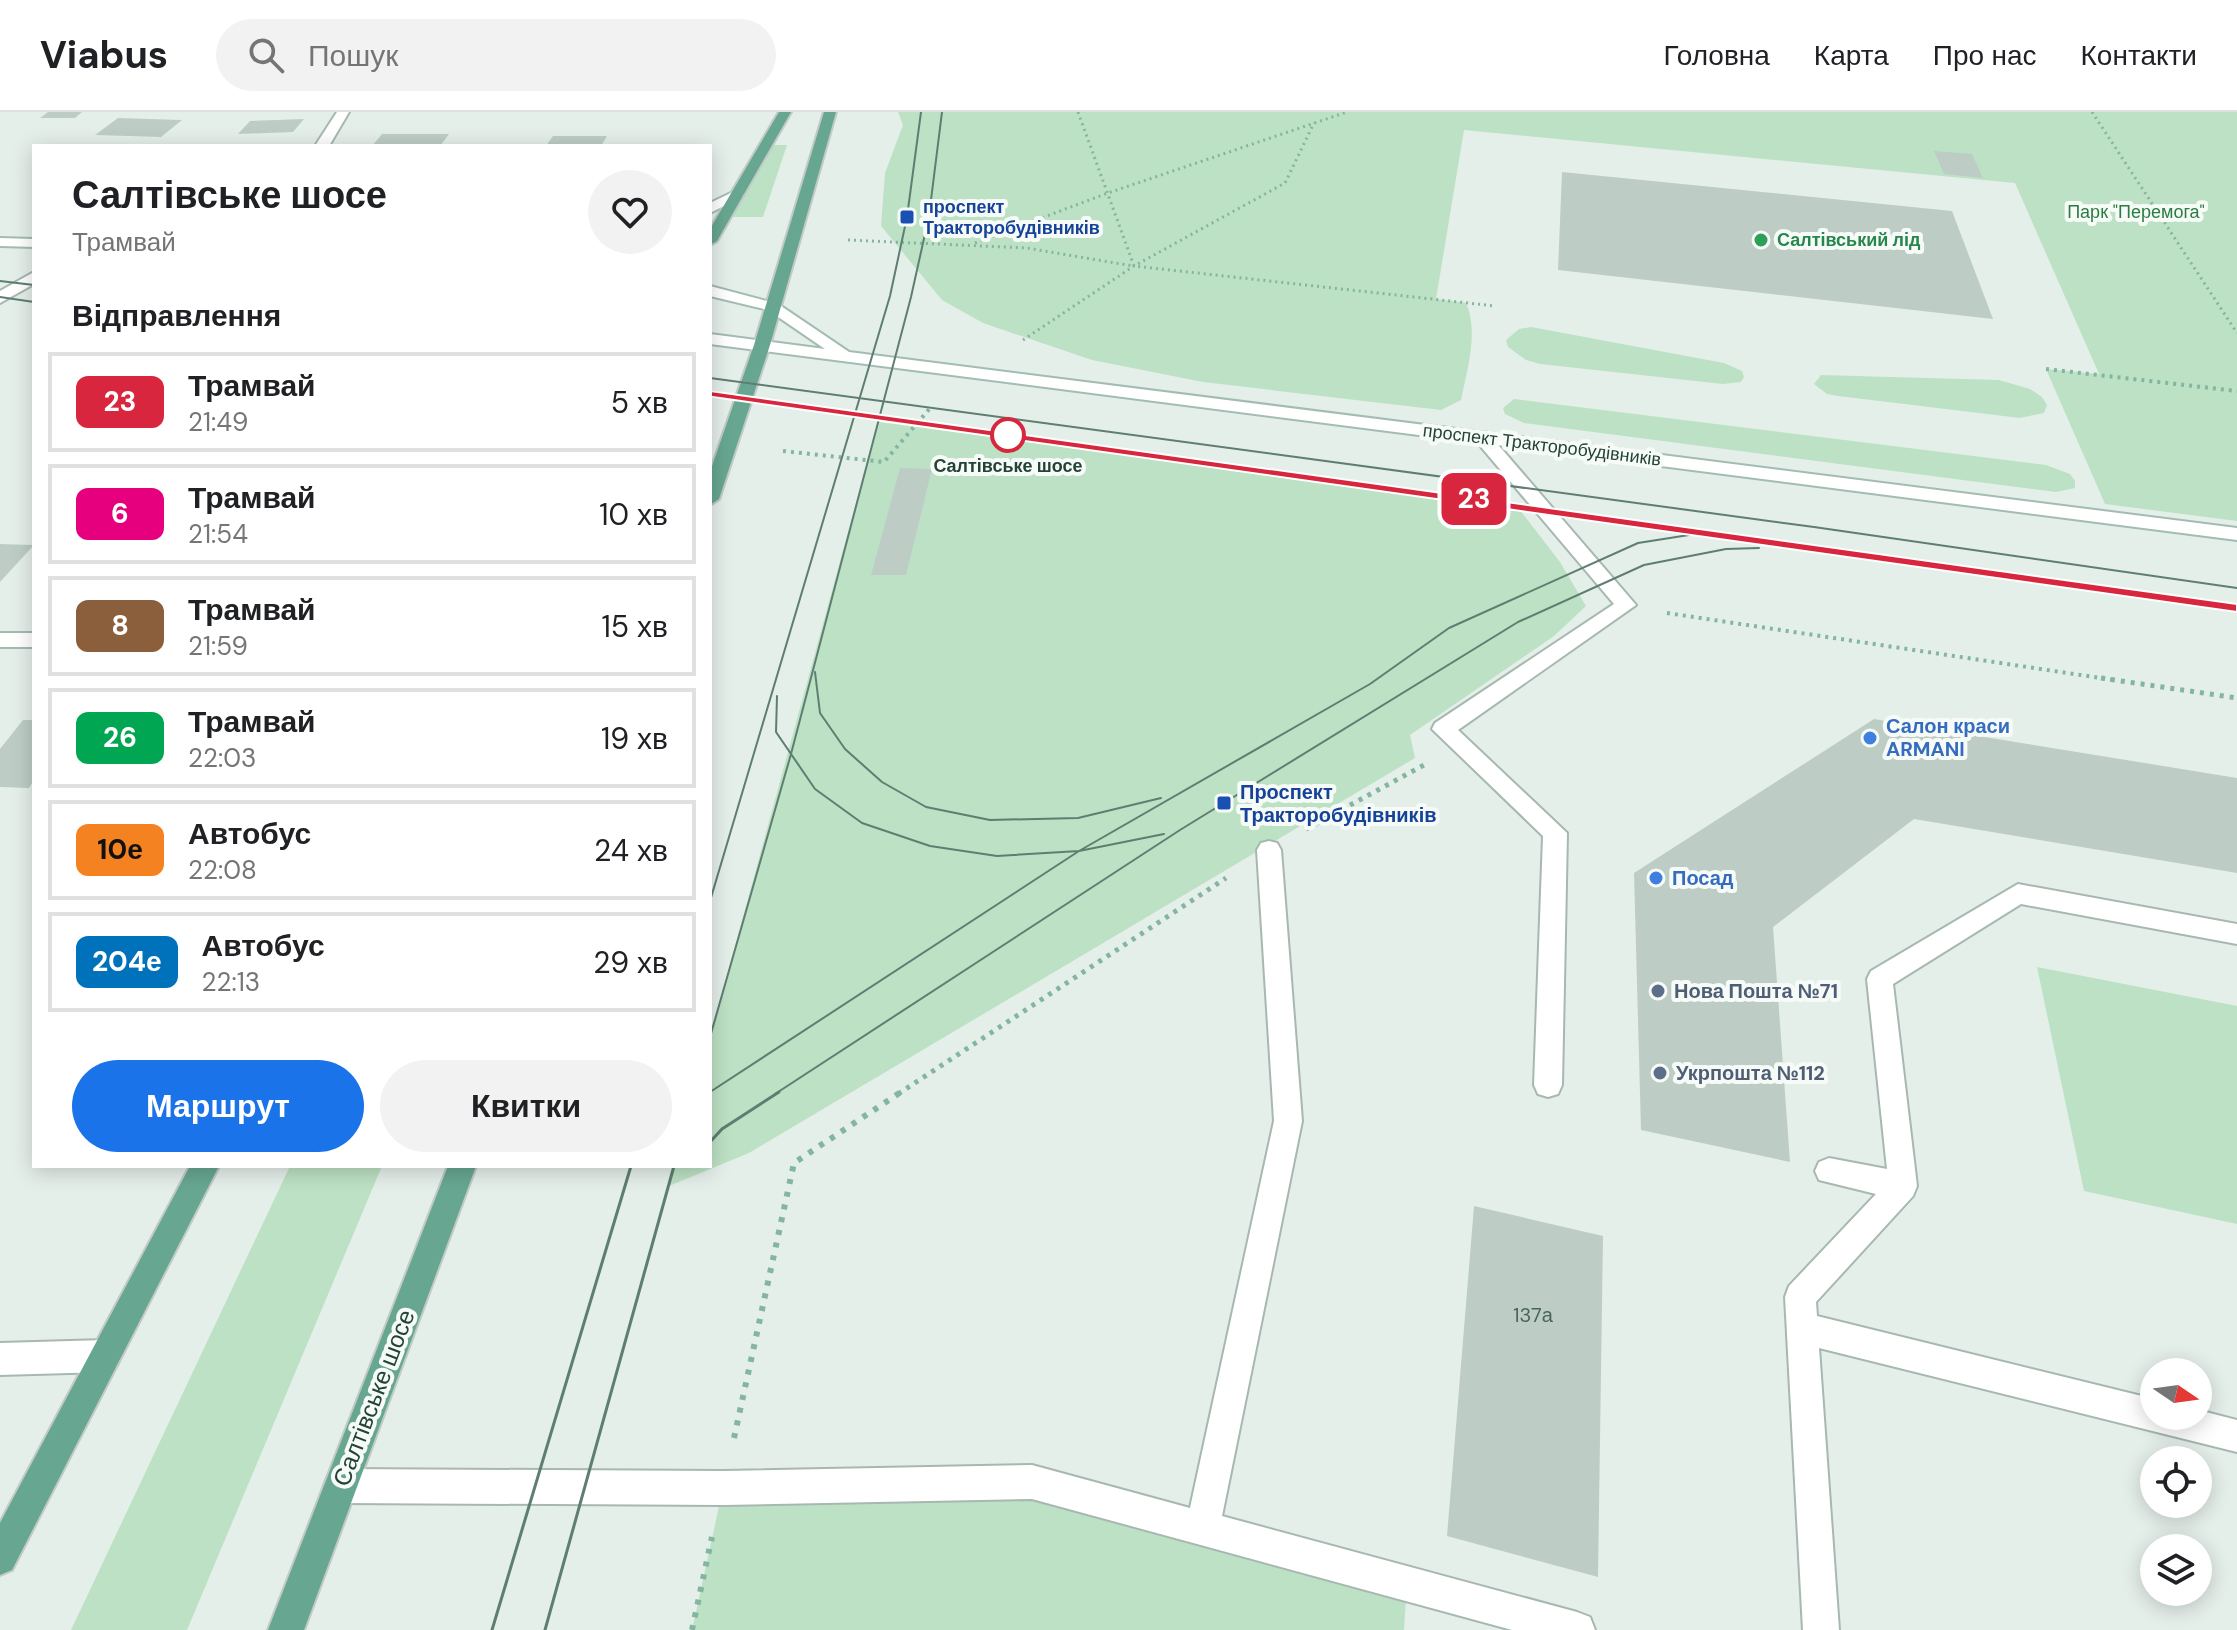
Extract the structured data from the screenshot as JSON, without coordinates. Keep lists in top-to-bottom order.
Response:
{
  "streets": {
    "main road": ["проспект Тракторобудівників", "Салтівське шосе"]
  },
  "parks": ["Парк \"Перемога\""],
  "places": {
    "transit": ["проспект Тракторобудівників", "Проспект Тракторобудівників"],
    "other": [
      "Салтівський лід",
      "Салтівське шосе",
      "Салон краси ARMANI",
      "Посад",
      "Нова Пошта №71",
      "Укрпошта №112"
    ]
  },
  "lines": ["tram line 23"],
  "house_numbers": ["137а"],
  "north": "right",
  "page": {
    "header": "Viabus",
    "search": "Пошук",
    "nav": [
      "Головна",
      "Карта",
      "Про нас",
      "Контакти"
    ],
    "on_map": "23",
    "heading": [
      ["Салтівське шосе", "Трамвай"],
      "Відправлення"
    ],
    "list": [
      {
        "mark": "23",
        "name": "Трамвай",
        "note": "21:49",
        "value": "5 хв"
      },
      {
        "mark": "6",
        "name": "Трамвай",
        "note": "21:54",
        "value": "10 хв"
      },
      {
        "mark": "8",
        "name": "Трамвай",
        "note": "21:59",
        "value": "15 хв"
      },
      {
        "mark": "26",
        "name": "Трамвай",
        "note": "22:03",
        "value": "19 хв"
      },
      {
        "mark": "10е",
        "name": "Автобус",
        "note": "22:08",
        "value": "24 хв"
      },
      {
        "mark": "204е",
        "name": "Автобус",
        "note": "22:13",
        "value": "29 хв"
      }
    ],
    "buttons": ["Маршрут", "Квитки"]
  }
}
